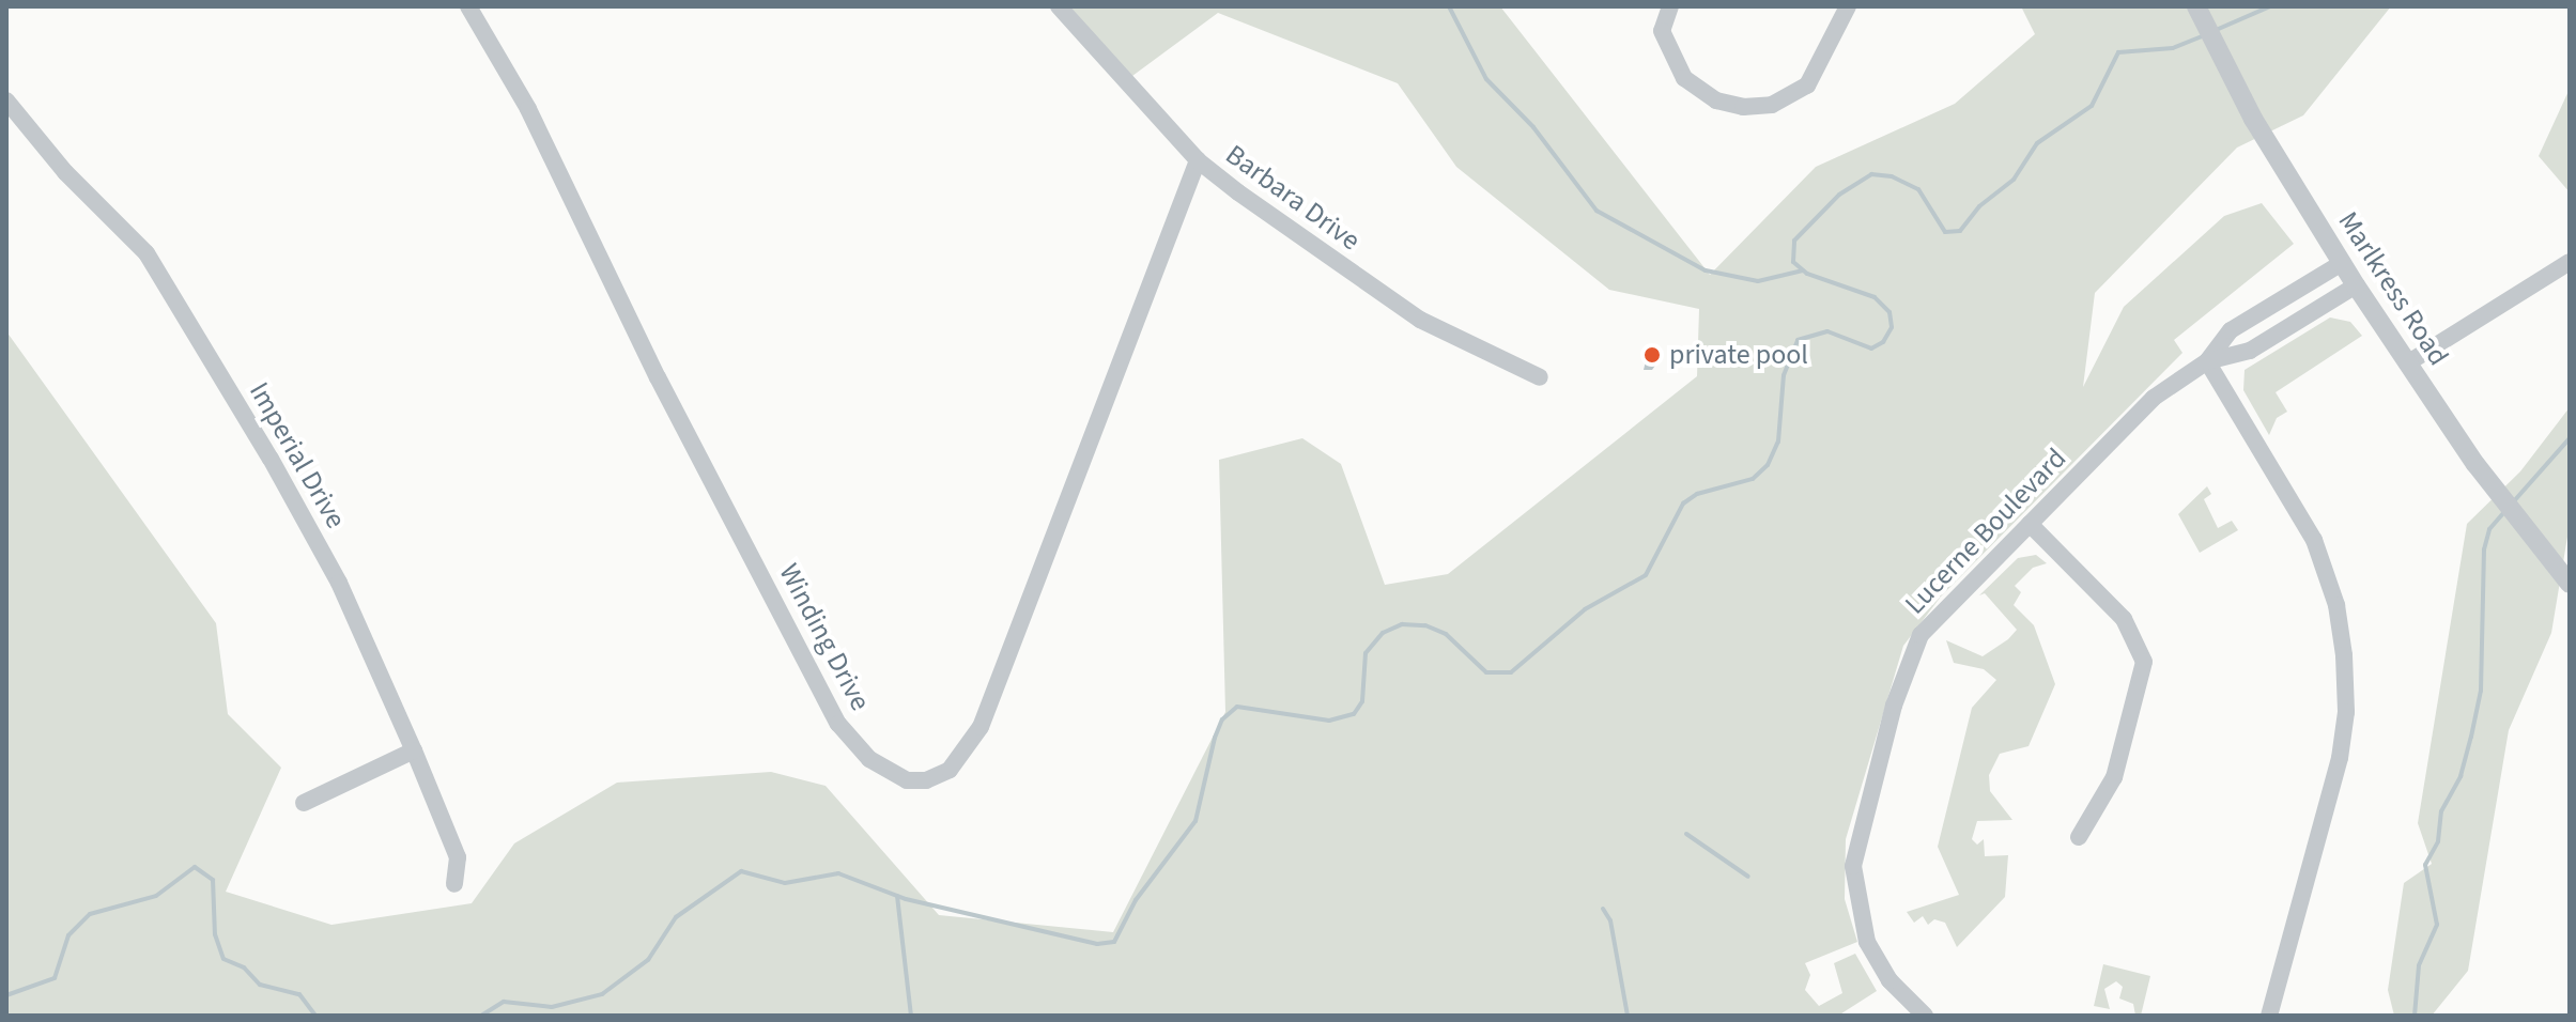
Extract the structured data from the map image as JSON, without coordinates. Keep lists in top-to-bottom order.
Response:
{
  "streets": {
    "street": [
      "Barbara Drive",
      "Marlkress Road",
      "Imperial Drive",
      "Lucerne Boulevard",
      "Winding Drive"
    ]
  },
  "crossings": [
    ["Barbara Drive", "Winding Drive"],
    ["Marlkress Road", "Lucerne Boulevard"]
  ],
  "places": ["private pool"]
}
